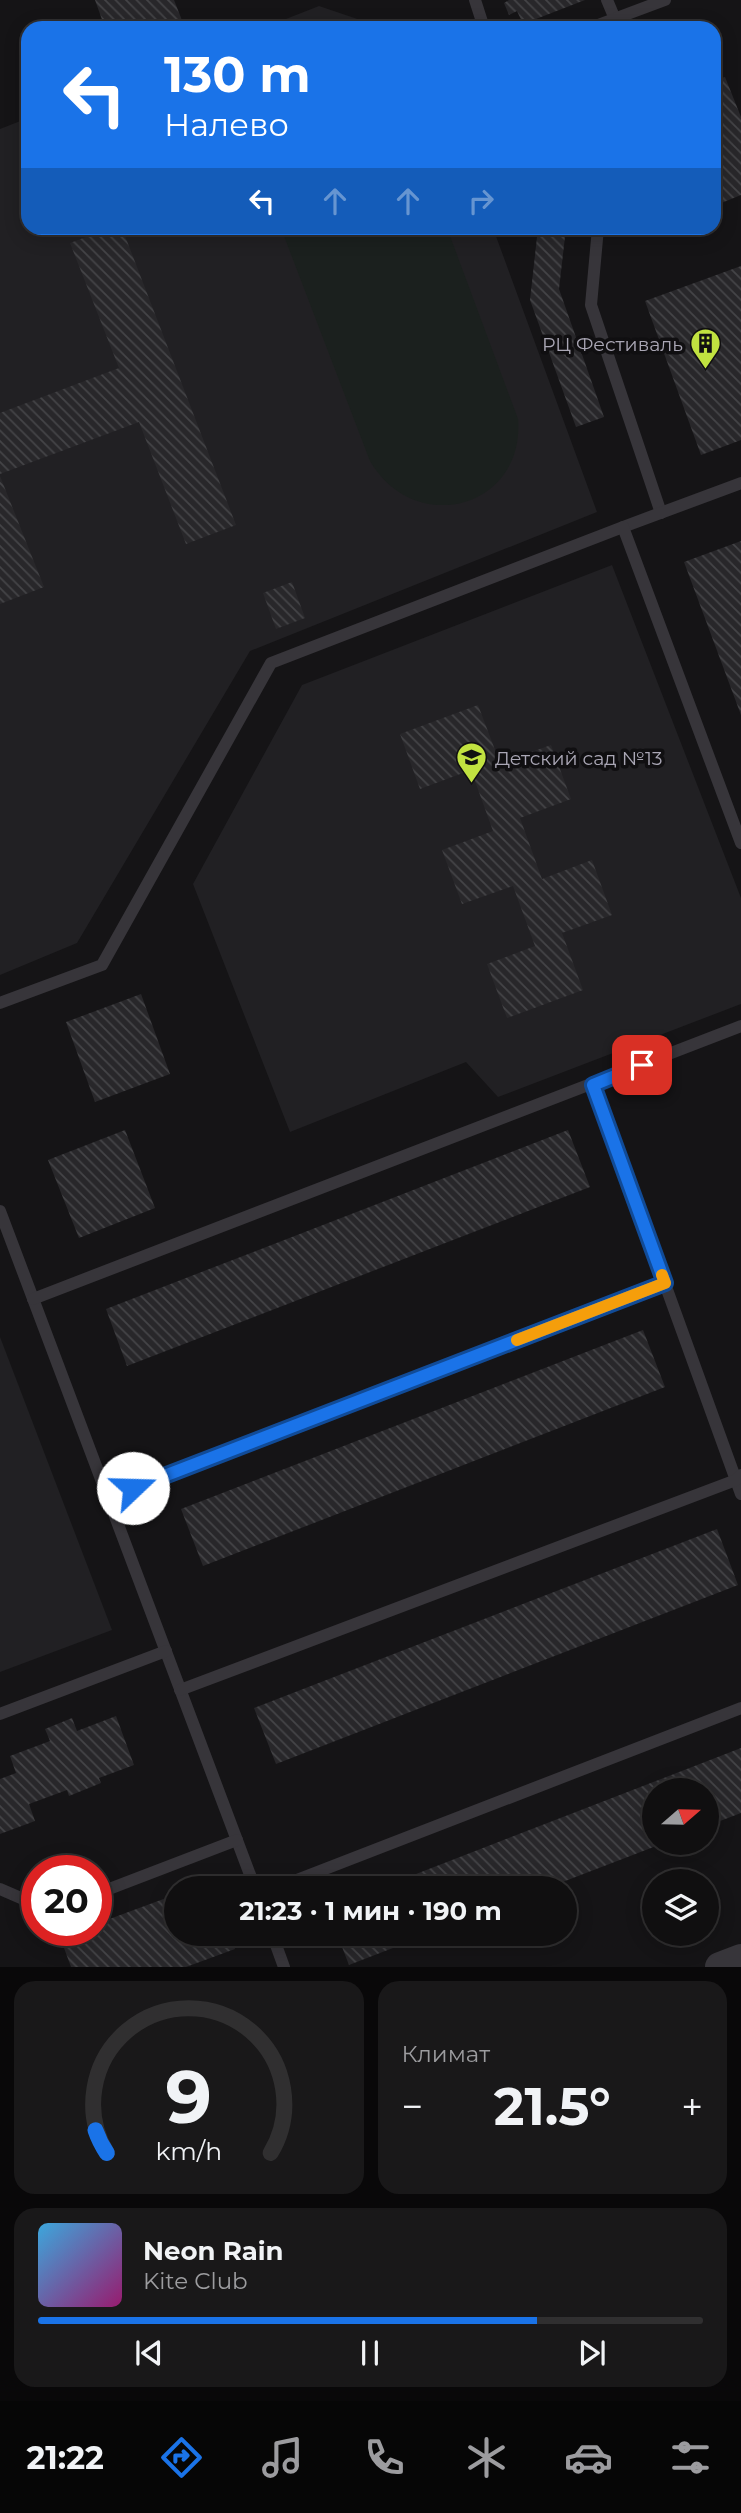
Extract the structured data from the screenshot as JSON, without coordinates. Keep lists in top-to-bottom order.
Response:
{
  "places": {
    "building": ["РЦ Фестиваль"],
    "school or university": ["Детский сад №13"]
  },
  "north": "right",
  "page": {
    "turn": ["130 m", "Налево"],
    "limit": "20",
    "trip": "21:23 · 1 мин · 190 m",
    "tile": "Климат",
    "heat": ["−", "21.5°", "+"],
    "song": ["Neon Rain", "Kite Club"],
    "tabs": "21:22",
    "gauge": ["9", "km/h"]
  }
}
